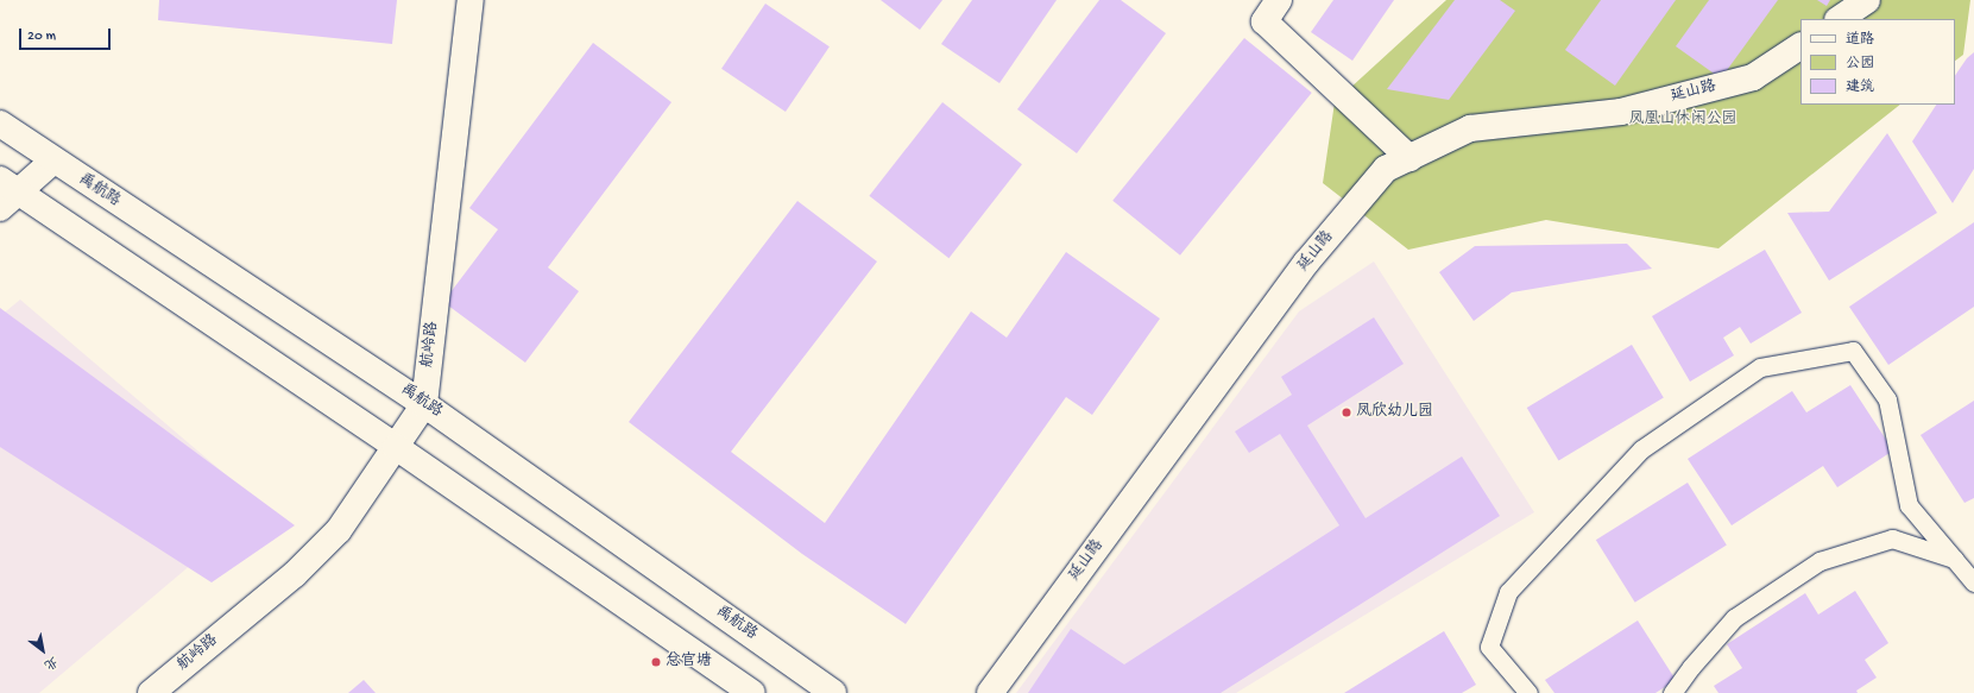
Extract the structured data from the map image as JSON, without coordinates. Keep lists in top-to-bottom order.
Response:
{
  "streets": {
    "street": ["延山路", "禹航路", "航岭路"]
  },
  "crossings": [
    ["禹航路", "航岭路"]
  ],
  "parks": ["凤凰山休闲公园"],
  "places": ["凤欣幼儿园", "总官塘"],
  "legend": ["道路", "公园", "建筑"],
  "scale_bar": "20 m",
  "north": "bottom right"
}
